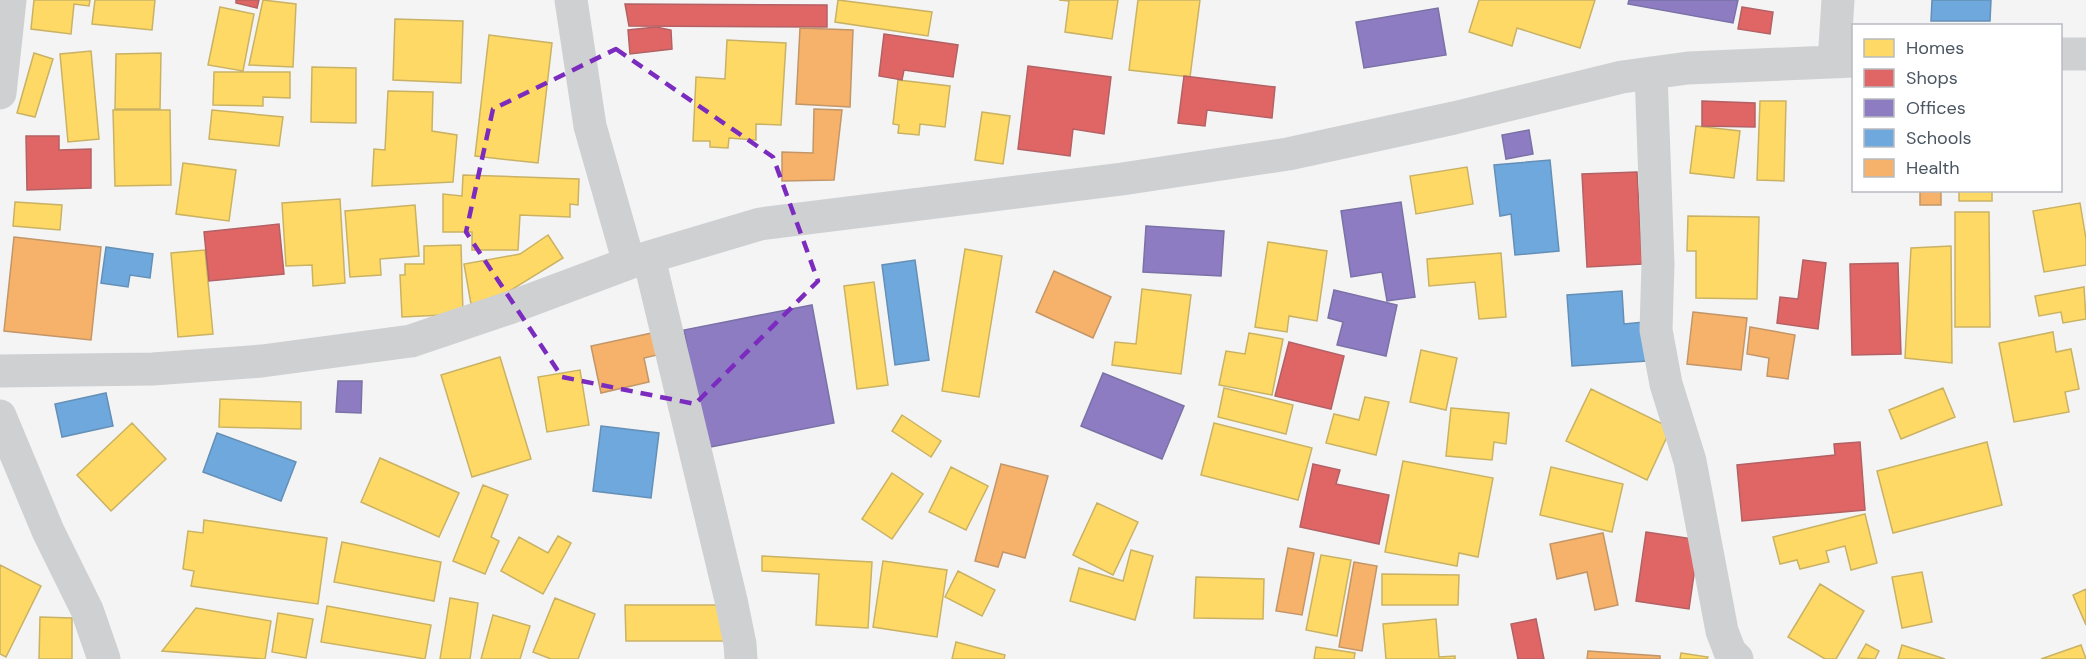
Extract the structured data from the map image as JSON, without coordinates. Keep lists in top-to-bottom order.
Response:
{
  "legend": [
    "Homes",
    "Shops",
    "Offices",
    "Schools",
    "Health"
  ]
}
